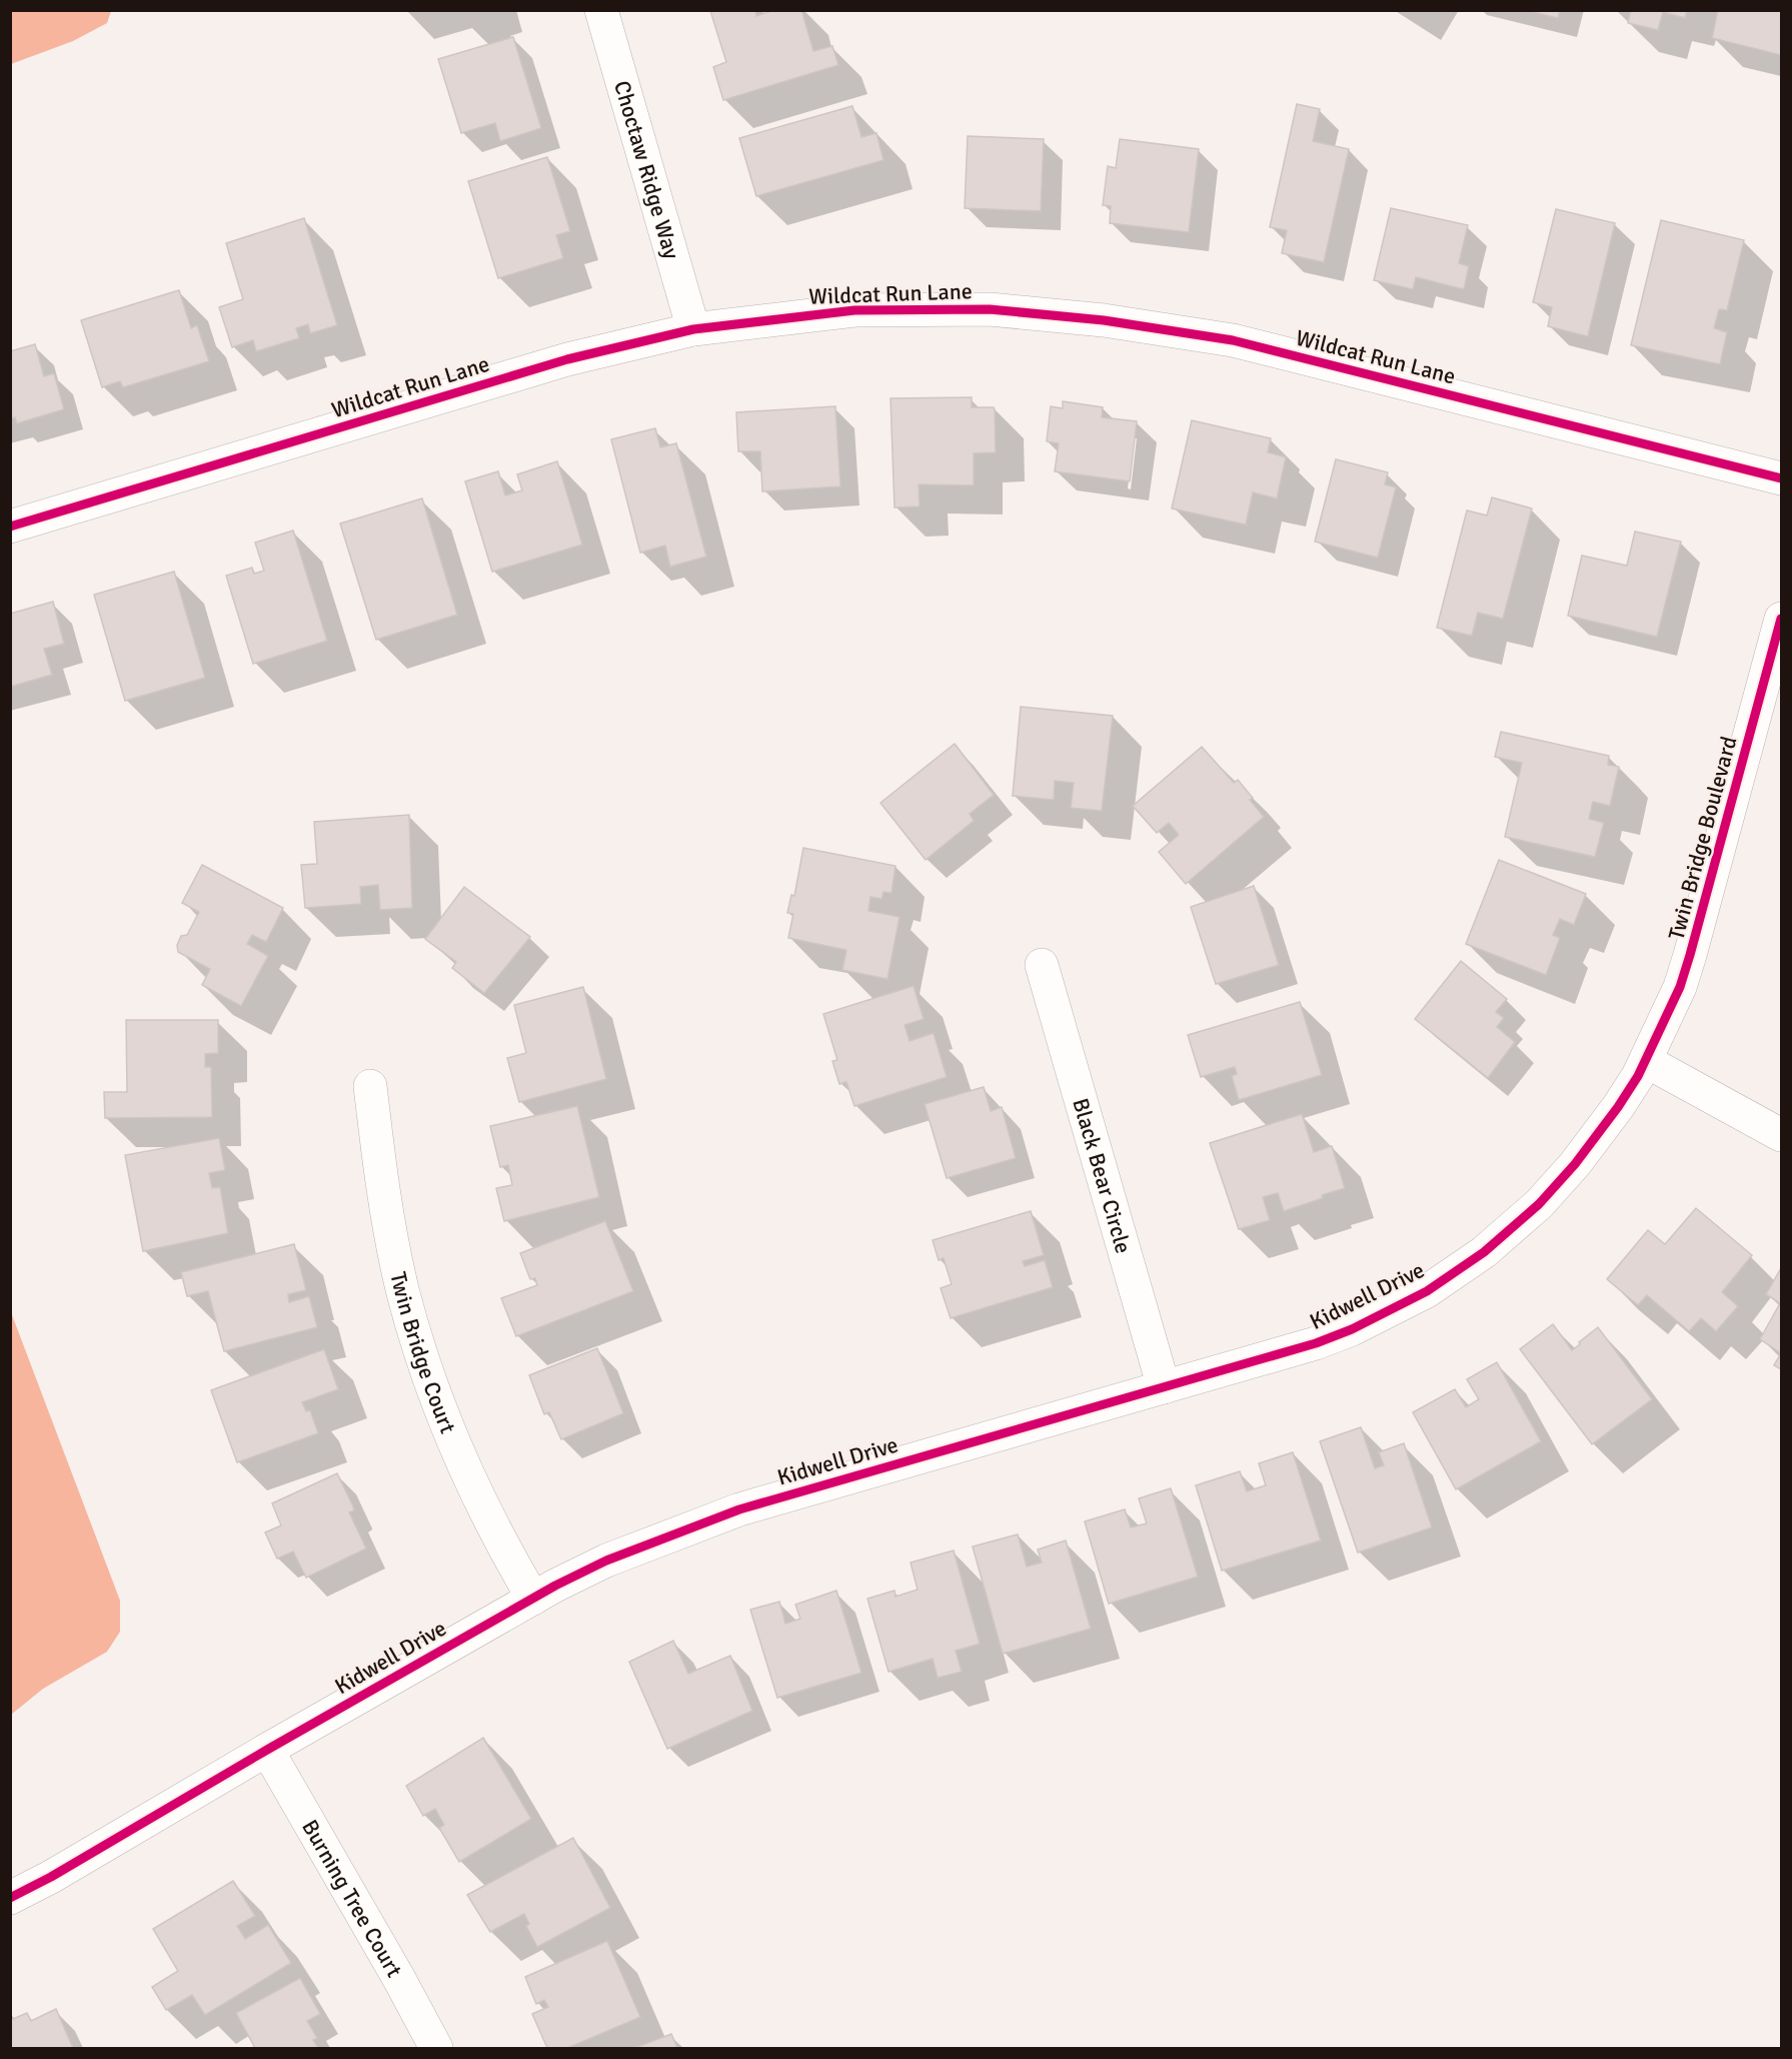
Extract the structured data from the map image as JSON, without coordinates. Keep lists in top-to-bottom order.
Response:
{
  "streets": {
    "street": [
      "Choctaw Ridge Way",
      "Wildcat Run Lane",
      "Twin Bridge Boulevard",
      "Black Bear Circle",
      "Kidwell Drive",
      "Twin Bridge Court",
      "Burning Tree Court"
    ]
  },
  "crossings": [
    ["Choctaw Ridge Way", "Wildcat Run Lane"],
    ["Twin Bridge Boulevard", "Kidwell Drive"],
    ["Black Bear Circle", "Kidwell Drive"],
    ["Kidwell Drive", "Twin Bridge Court"],
    ["Kidwell Drive", "Burning Tree Court"]
  ]
}
